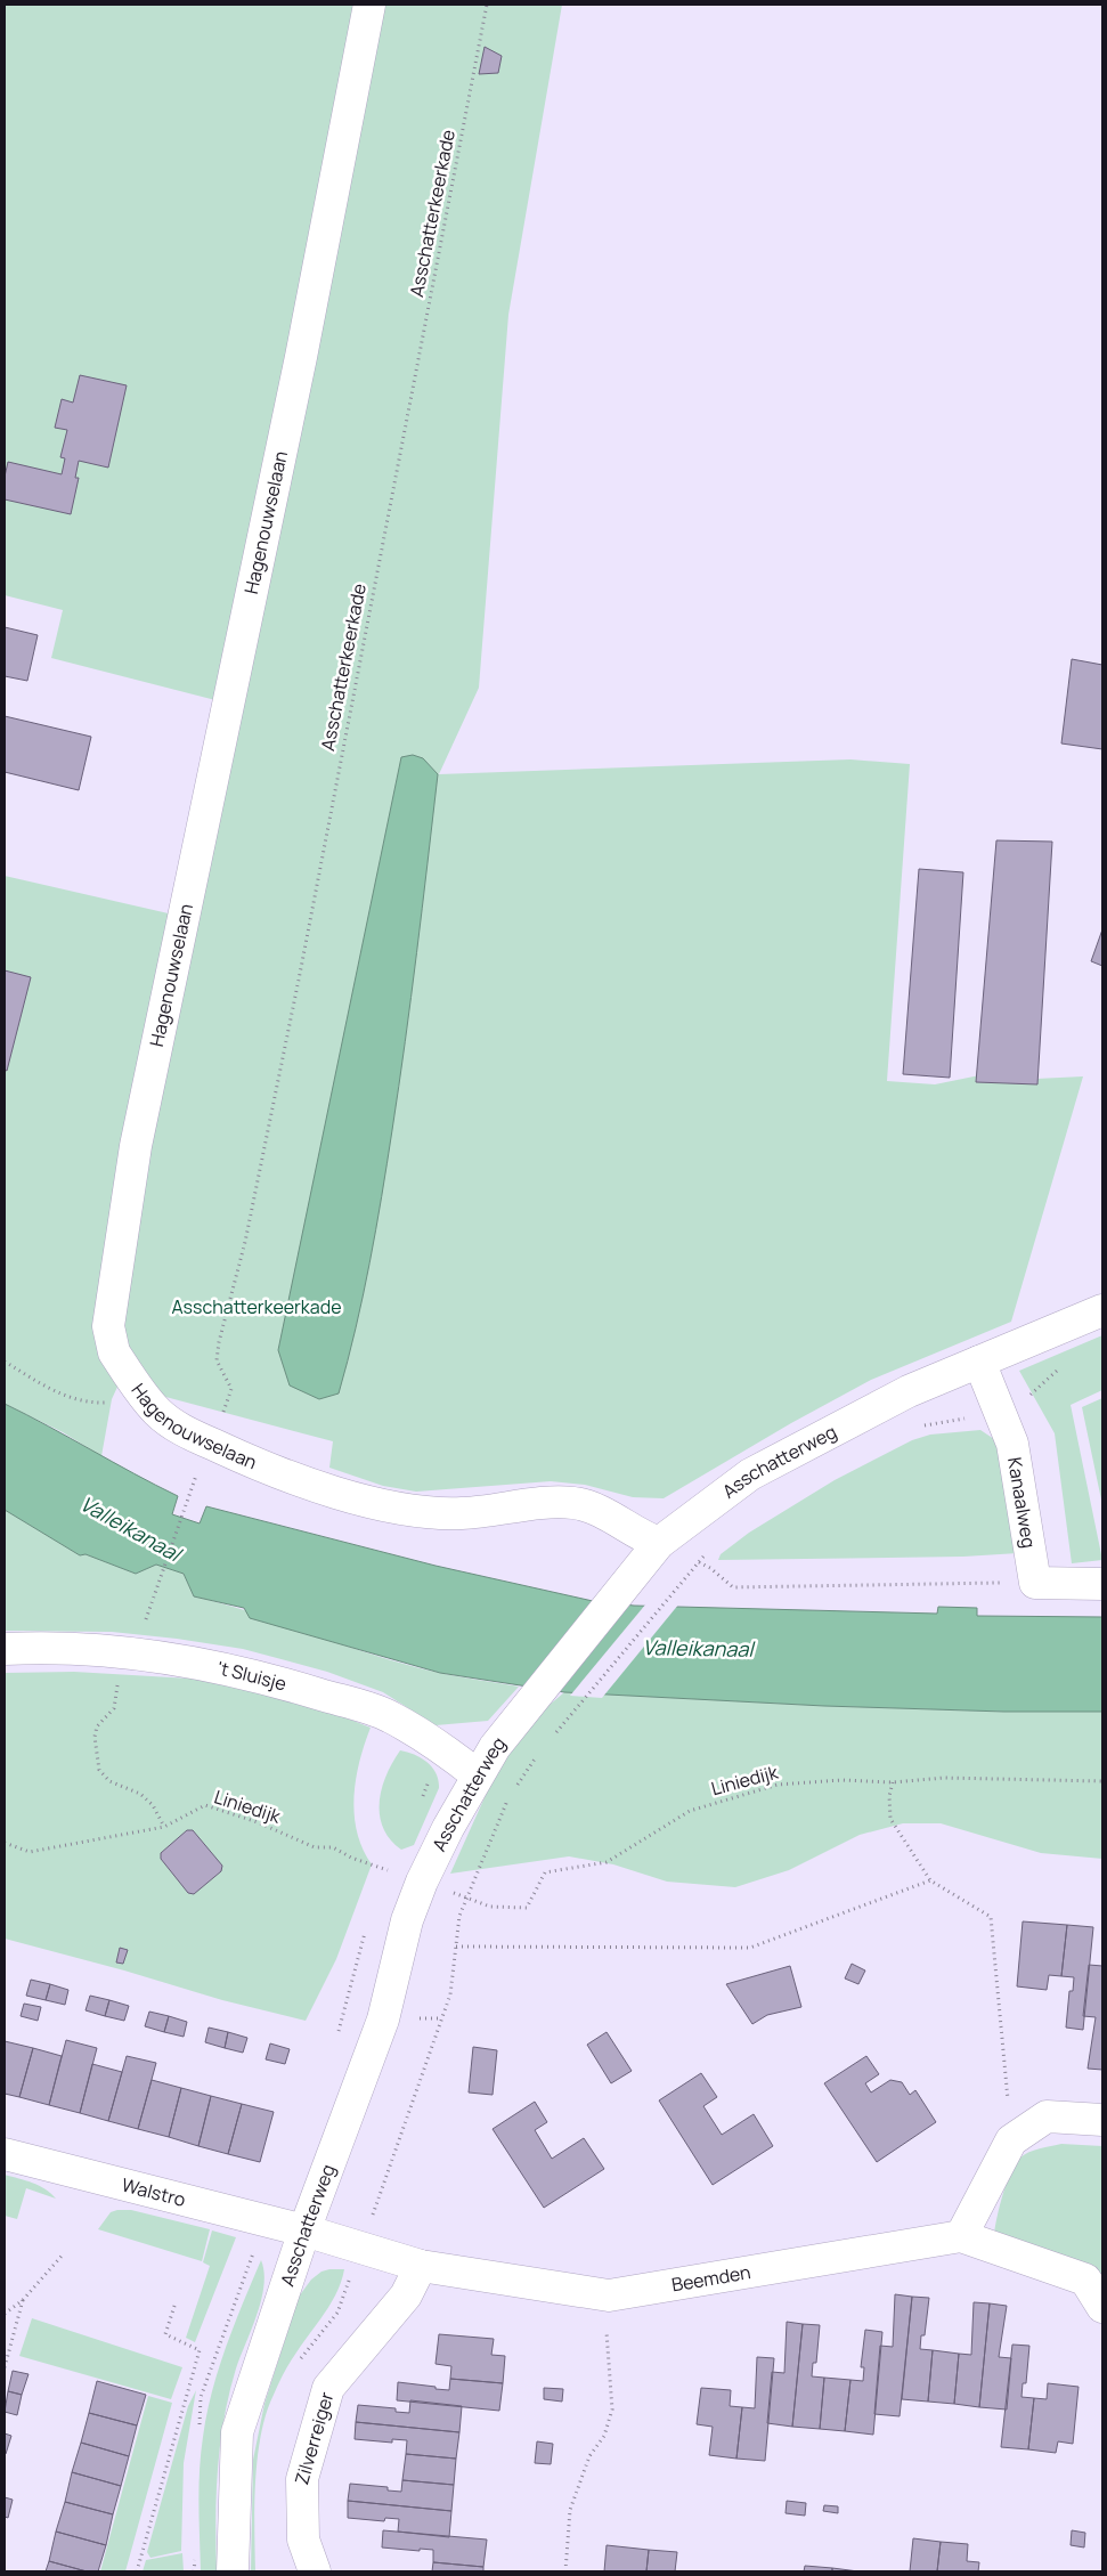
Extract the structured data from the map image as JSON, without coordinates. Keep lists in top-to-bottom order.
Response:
{
  "streets": {
    "street": [
      "Hagenouwselaan",
      "Asschatterweg",
      "Kanaalweg",
      "'t Sluisje",
      "Walstro",
      "Beemden",
      "Zilverreiger"
    ],
    "path": ["Asschatterkeerkade", "Liniedijk"]
  },
  "crossings": [
    ["Hagenouwselaan", "Asschatterweg"],
    ["Asschatterweg", "Kanaalweg"],
    ["Asschatterweg", "'t Sluisje"],
    ["Asschatterweg", "Liniedijk"],
    ["Asschatterweg", "Walstro"],
    ["Asschatterweg", "Beemden"],
    ["Walstro", "Beemden"],
    ["Beemden", "Zilverreiger"]
  ],
  "water": ["Valleikanaal"],
  "parks": ["Asschatterkeerkade"]
}
